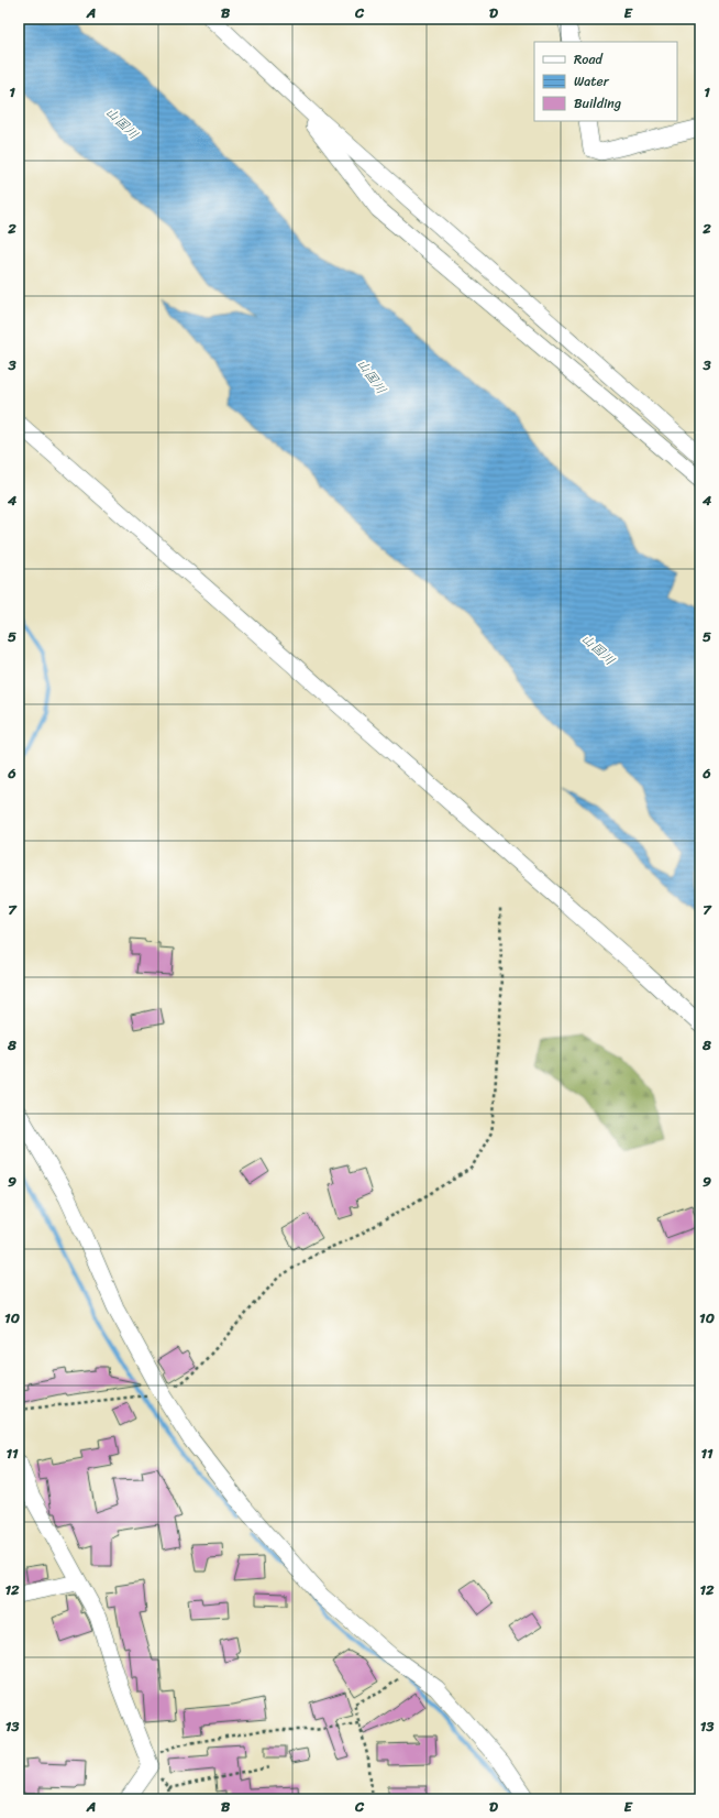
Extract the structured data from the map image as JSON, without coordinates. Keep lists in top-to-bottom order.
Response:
{
  "water": ["山国川"],
  "legend": ["Road", "Water", "Building"],
  "grid": {
    "columns": [
      "A",
      "B",
      "C",
      "D",
      "E"
    ],
    "rows": [
      "1",
      "2",
      "3",
      "4",
      "5",
      "6",
      "7",
      "8",
      "9",
      "10",
      "11",
      "12",
      "13"
    ]
  }
}
